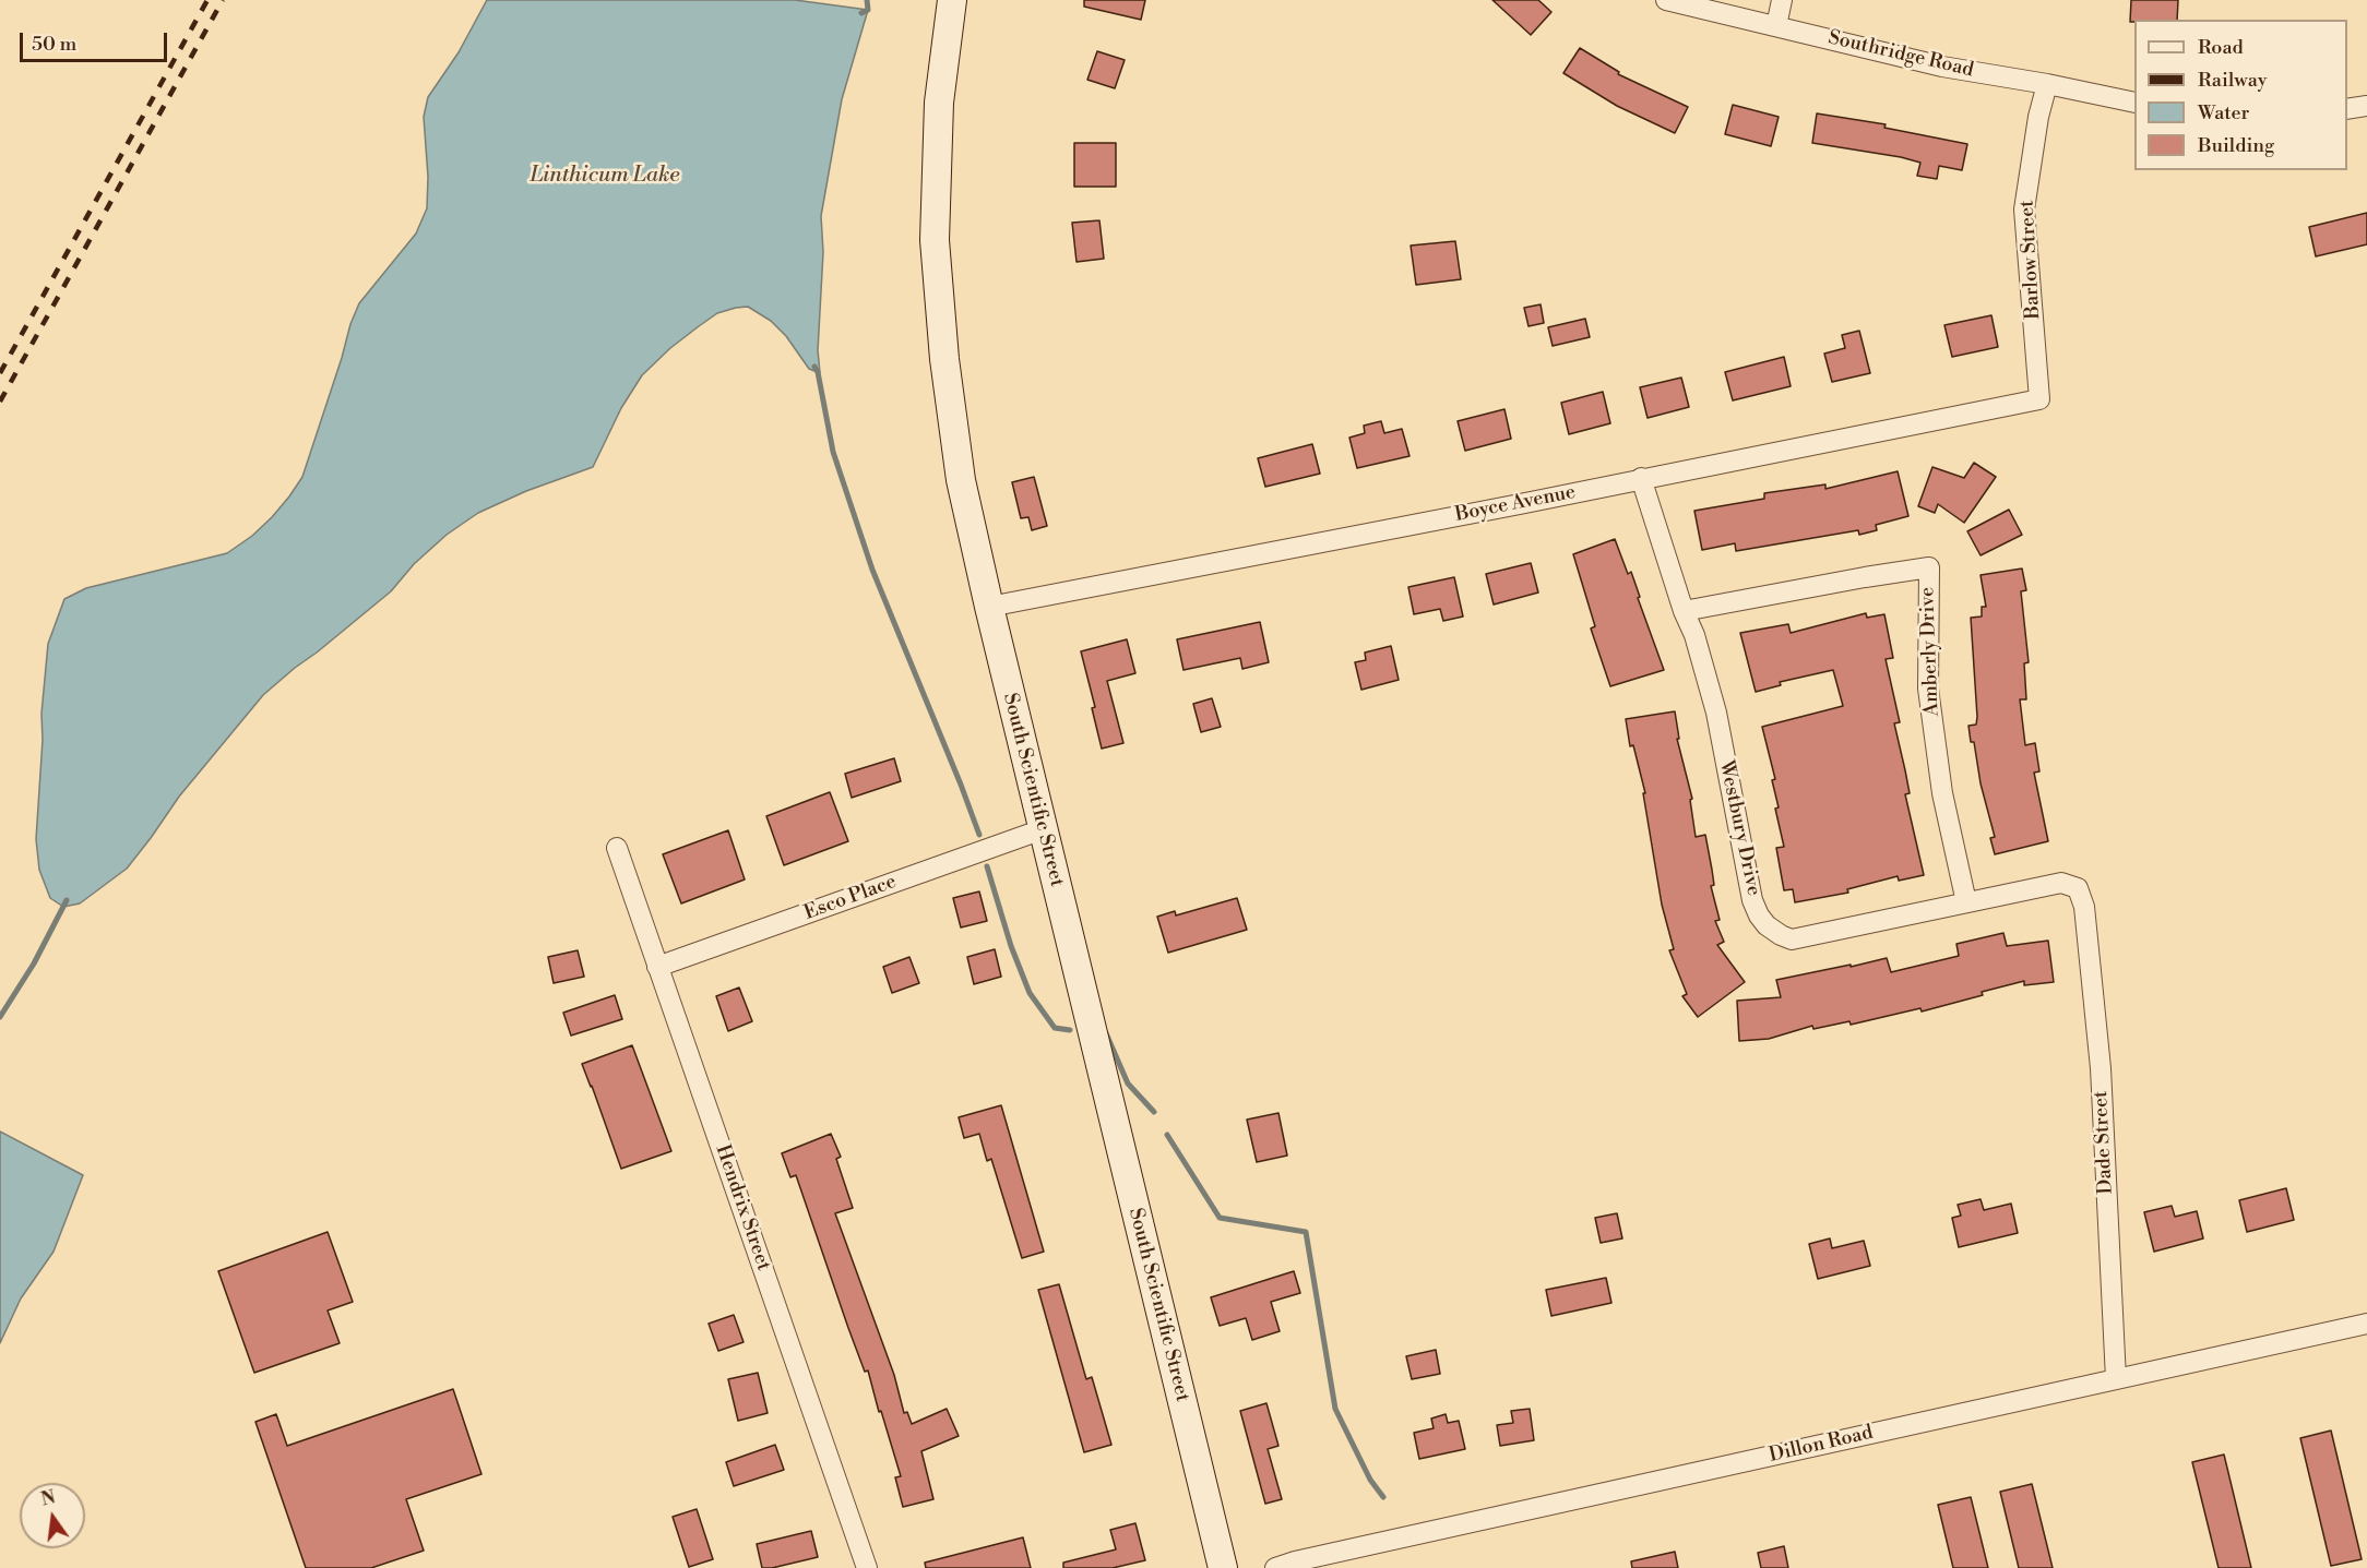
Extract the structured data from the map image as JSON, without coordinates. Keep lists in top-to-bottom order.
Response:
{
  "streets": {
    "street": [
      "Southridge Road",
      "Barlow Street",
      "Boyce Avenue",
      "Amberly Drive",
      "South Scientific Street",
      "Westbury Drive",
      "Esco Place",
      "Dade Street",
      "Hendrix Street",
      "Dillon Road"
    ]
  },
  "crossings": [
    ["Southridge Road", "Barlow Street"],
    ["Barlow Street", "Boyce Avenue"],
    ["Boyce Avenue", "South Scientific Street"],
    ["Boyce Avenue", "Westbury Drive"],
    ["Amberly Drive", "Westbury Drive"],
    ["South Scientific Street", "Esco Place"],
    ["Westbury Drive", "Dade Street"],
    ["Esco Place", "Hendrix Street"],
    ["Dade Street", "Dillon Road"]
  ],
  "water": ["Linthicum Lake"],
  "legend": [
    "Road",
    "Railway",
    "Water",
    "Building"
  ],
  "scale_bar": "50 m",
  "north": "top"
}
